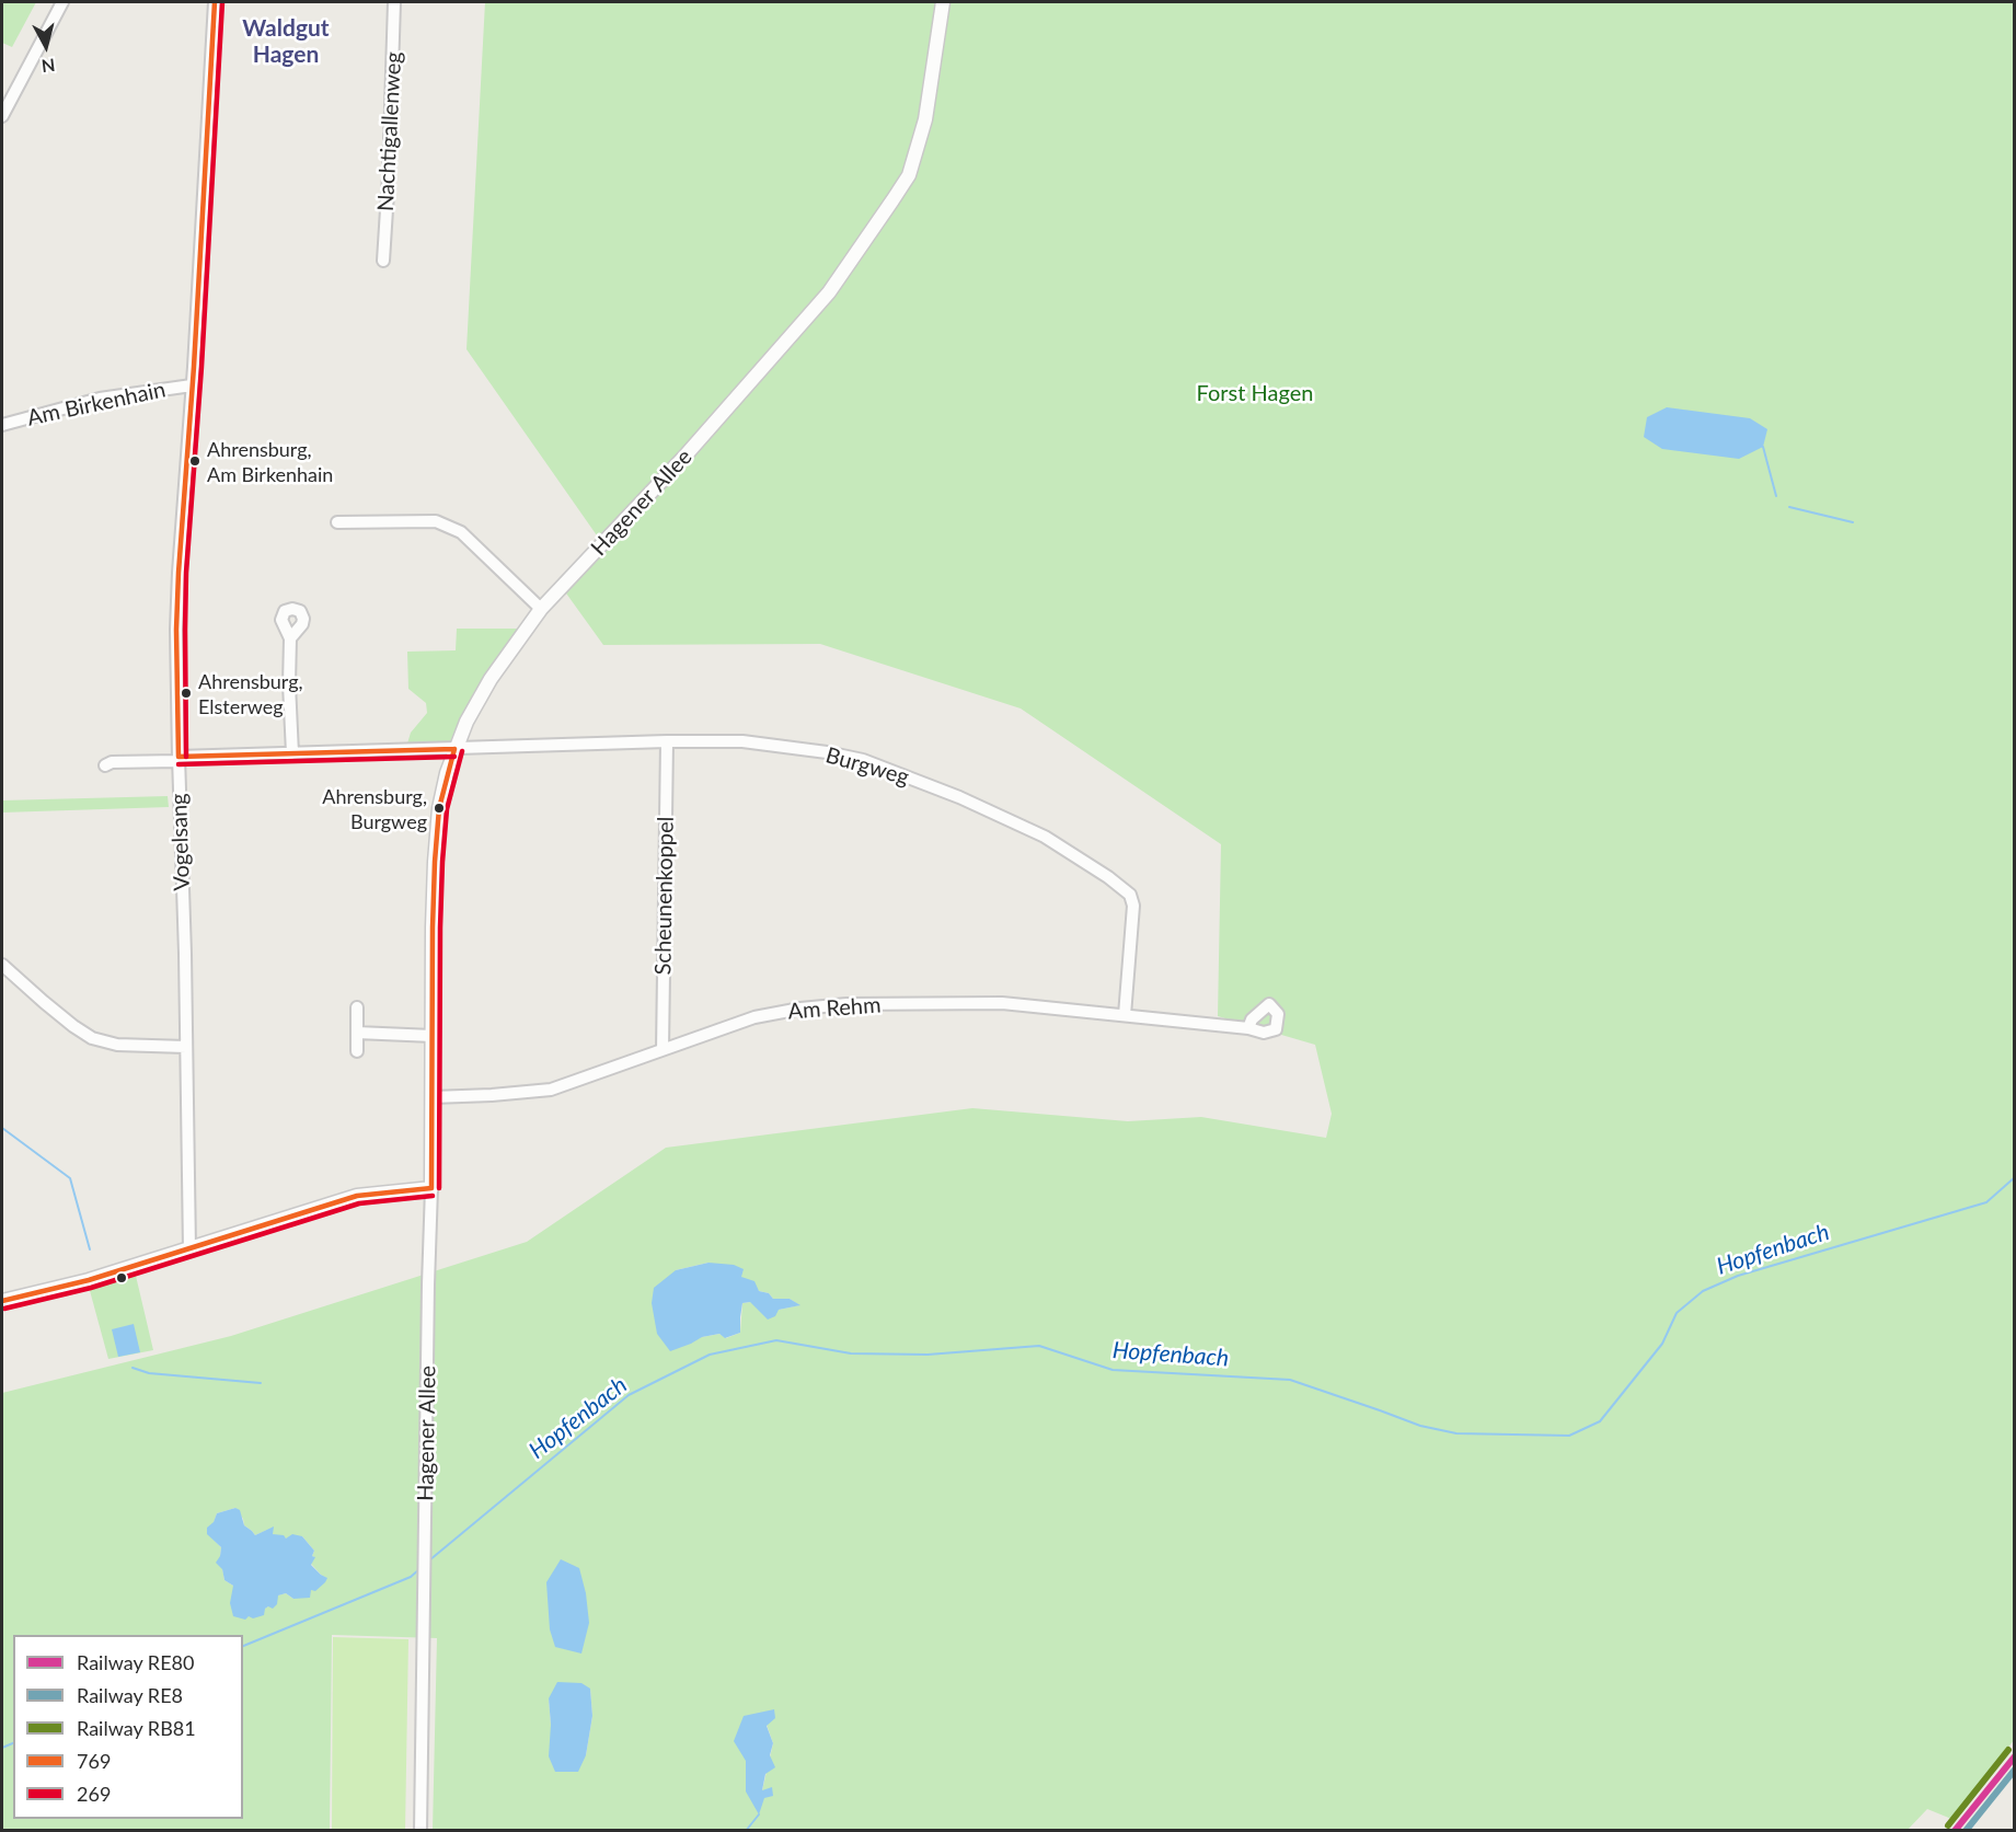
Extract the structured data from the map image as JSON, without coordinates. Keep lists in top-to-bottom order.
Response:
{
  "streets": {
    "street": [
      "Nachtigallenweg",
      "Am Birkenhain",
      "Hagener Allee",
      "Burgweg",
      "Vogelsang",
      "Scheunenkoppel",
      "Am Rehm"
    ]
  },
  "crossings": [
    ["Am Birkenhain", "Vogelsang"],
    ["Hagener Allee", "Burgweg"],
    ["Hagener Allee", "Am Rehm"],
    ["Burgweg", "Vogelsang"],
    ["Burgweg", "Scheunenkoppel"],
    ["Burgweg", "Am Rehm"],
    ["Scheunenkoppel", "Am Rehm"]
  ],
  "districts": ["Waldgut Hagen"],
  "water": ["Hopfenbach"],
  "parks": ["Forst Hagen"],
  "places": ["Ahrensburg, Am Birkenhain", "Ahrensburg, Elsterweg", "Ahrensburg, Burgweg"],
  "lines": [
    "transit line 769",
    "transit line 269",
    "rail line RB81",
    "rail line RE80",
    "rail line RE8"
  ],
  "legend": [
    "Railway RE80",
    "Railway RE8",
    "Railway RB81",
    "769",
    "269"
  ],
  "north": "bottom"
}
